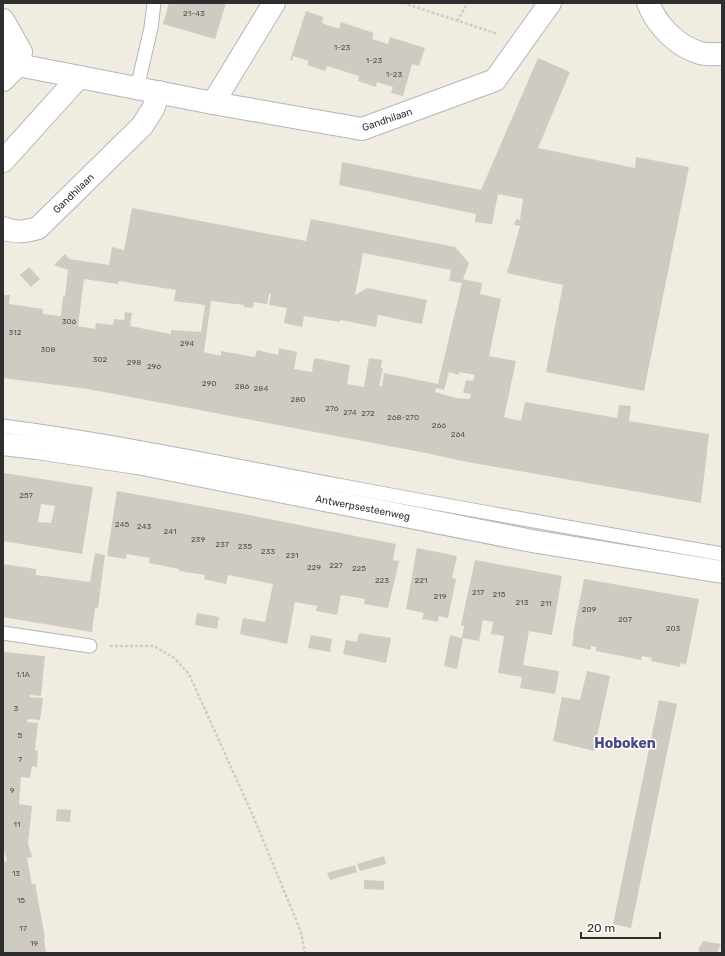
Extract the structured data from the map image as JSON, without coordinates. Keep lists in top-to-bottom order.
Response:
{
  "streets": {
    "street": ["Gandhilaan", "Antwerpsesteenweg"]
  },
  "districts": ["Hoboken"],
  "house_numbers": [
    "21-43",
    "1-23",
    "1-23",
    "1-23",
    "306",
    "312",
    "294",
    "308",
    "302",
    "298",
    "296",
    "290",
    "286",
    "284",
    "280",
    "276",
    "274",
    "272",
    "268-270",
    "266",
    "264",
    "257",
    "245",
    "243",
    "241",
    "239",
    "237",
    "235",
    "233",
    "231",
    "227",
    "229",
    "225",
    "223",
    "221",
    "217",
    "215",
    "219",
    "213",
    "211",
    "209",
    "207",
    "203",
    "1,1A",
    "3",
    "5",
    "7",
    "9",
    "11",
    "13",
    "15",
    "17",
    "19"
  ],
  "scale_bar": "20 m"
}
